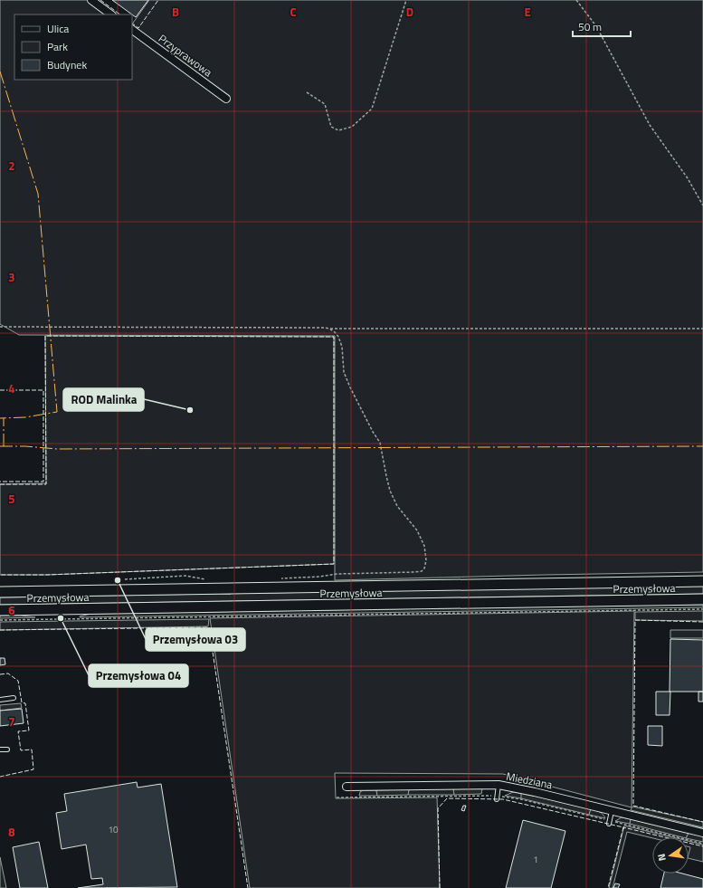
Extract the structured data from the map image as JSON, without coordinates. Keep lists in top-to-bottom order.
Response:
{
  "streets": {
    "main road": ["Przemysłowa"],
    "street": ["Przyprawowa", "Miedziana"]
  },
  "places": ["ROD Malinka", "Przemysłowa 03", "Przemysłowa 04"],
  "house_numbers": ["10", "1"],
  "legend": ["Ulica", "Park", "Budynek"],
  "scale_bar": "50 m",
  "north": "left",
  "grid": {
    "columns": [
      "B",
      "C",
      "D",
      "E"
    ],
    "rows": [
      "2",
      "3",
      "4",
      "5",
      "6",
      "7",
      "8"
    ]
  }
}
